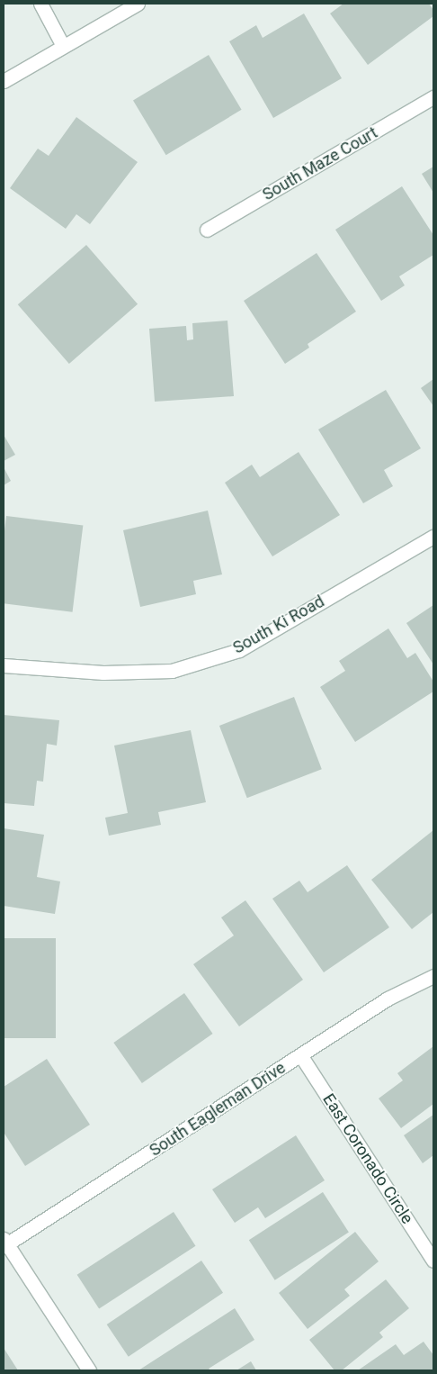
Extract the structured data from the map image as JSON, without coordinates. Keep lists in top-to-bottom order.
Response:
{
  "streets": {
    "street": [
      "South Maze Court",
      "South Ki Road",
      "South Eagleman Drive",
      "East Coronado Circle"
    ]
  },
  "crossings": [
    ["South Eagleman Drive", "East Coronado Circle"]
  ]
}
